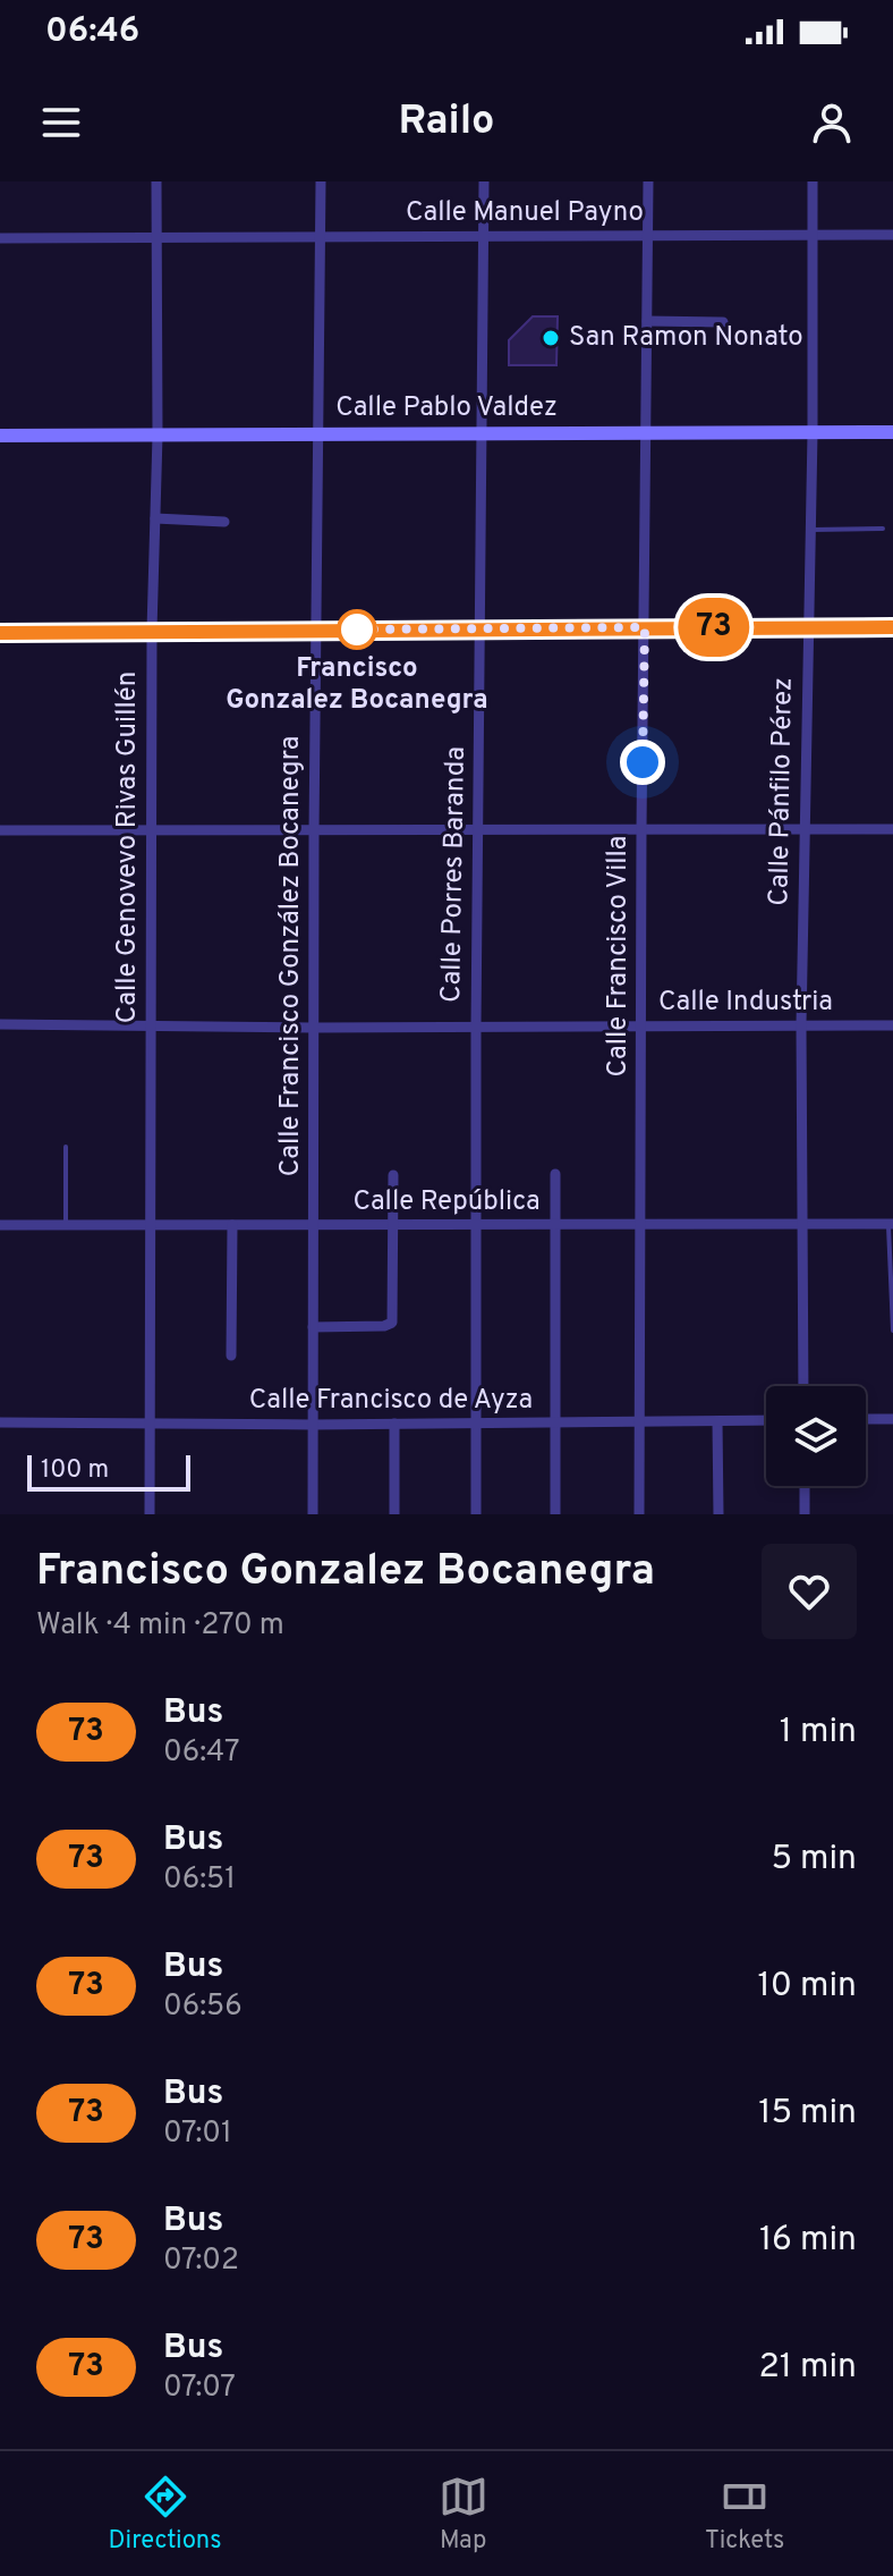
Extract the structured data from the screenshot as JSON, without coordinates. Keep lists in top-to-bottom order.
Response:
{
  "streets": {
    "street": [
      "Calle Manuel Payno",
      "Calle Pablo Valdez",
      "Calle Pánfilo Pérez",
      "Calle Genovevo Rivas Guillén",
      "Calle Porres Baranda",
      "Calle Francisco González Bocanegra",
      "Calle Francisco Villa",
      "Calle Industria",
      "Calle República",
      "Calle Francisco de Ayza"
    ]
  },
  "crossings": [
    ["Calle Manuel Payno", "Calle Pánfilo Pérez"],
    ["Calle Manuel Payno", "Calle Genovevo Rivas Guillén"],
    ["Calle Manuel Payno", "Calle Porres Baranda"],
    ["Calle Manuel Payno", "Calle Francisco González Bocanegra"],
    ["Calle Manuel Payno", "Calle Francisco Villa"],
    ["Calle Pablo Valdez", "Calle Pánfilo Pérez"],
    ["Calle Pablo Valdez", "Calle Genovevo Rivas Guillén"],
    ["Calle Pablo Valdez", "Calle Porres Baranda"],
    ["Calle Pablo Valdez", "Calle Francisco González Bocanegra"],
    ["Calle Pablo Valdez", "Calle Francisco Villa"],
    ["Calle Pánfilo Pérez", "Calle Industria"],
    ["Calle Pánfilo Pérez", "Calle República"],
    ["Calle Genovevo Rivas Guillén", "Calle Industria"],
    ["Calle Genovevo Rivas Guillén", "Calle República"],
    ["Calle Genovevo Rivas Guillén", "Calle Francisco de Ayza"],
    ["Calle Porres Baranda", "Calle Industria"],
    ["Calle Porres Baranda", "Calle República"],
    ["Calle Porres Baranda", "Calle Francisco de Ayza"],
    ["Calle Francisco González Bocanegra", "Calle Industria"],
    ["Calle Francisco González Bocanegra", "Calle República"],
    ["Calle Francisco González Bocanegra", "Calle Francisco de Ayza"],
    ["Calle Francisco Villa", "Calle Industria"],
    ["Calle Francisco Villa", "Calle República"],
    ["Calle Francisco Villa", "Calle Francisco de Ayza"]
  ],
  "places": ["San Ramon Nonato", "Francisco Gonzalez Bocanegra"],
  "lines": ["bus line 73"],
  "scale_bar": "100 m",
  "page": {
    "status": "06:46",
    "header": "Railo",
    "on_map": "73",
    "scale": "100 m",
    "heading": ["Francisco Gonzalez Bocanegra", "Walk · 4 min · 270 m"],
    "list": [
      {
        "mark": "73",
        "name": "Bus",
        "note": "06:47",
        "value": "1 min"
      },
      {
        "mark": "73",
        "name": "Bus",
        "note": "06:51",
        "value": "5 min"
      },
      {
        "mark": "73",
        "name": "Bus",
        "note": "06:56",
        "value": "10 min"
      },
      {
        "mark": "73",
        "name": "Bus",
        "note": "07:01",
        "value": "15 min"
      },
      {
        "mark": "73",
        "name": "Bus",
        "note": "07:02",
        "value": "16 min"
      },
      {
        "mark": "73",
        "name": "Bus",
        "note": "07:07",
        "value": "21 min"
      }
    ],
    "tabs": ["Directions", "Map", "Tickets"]
  }
}
